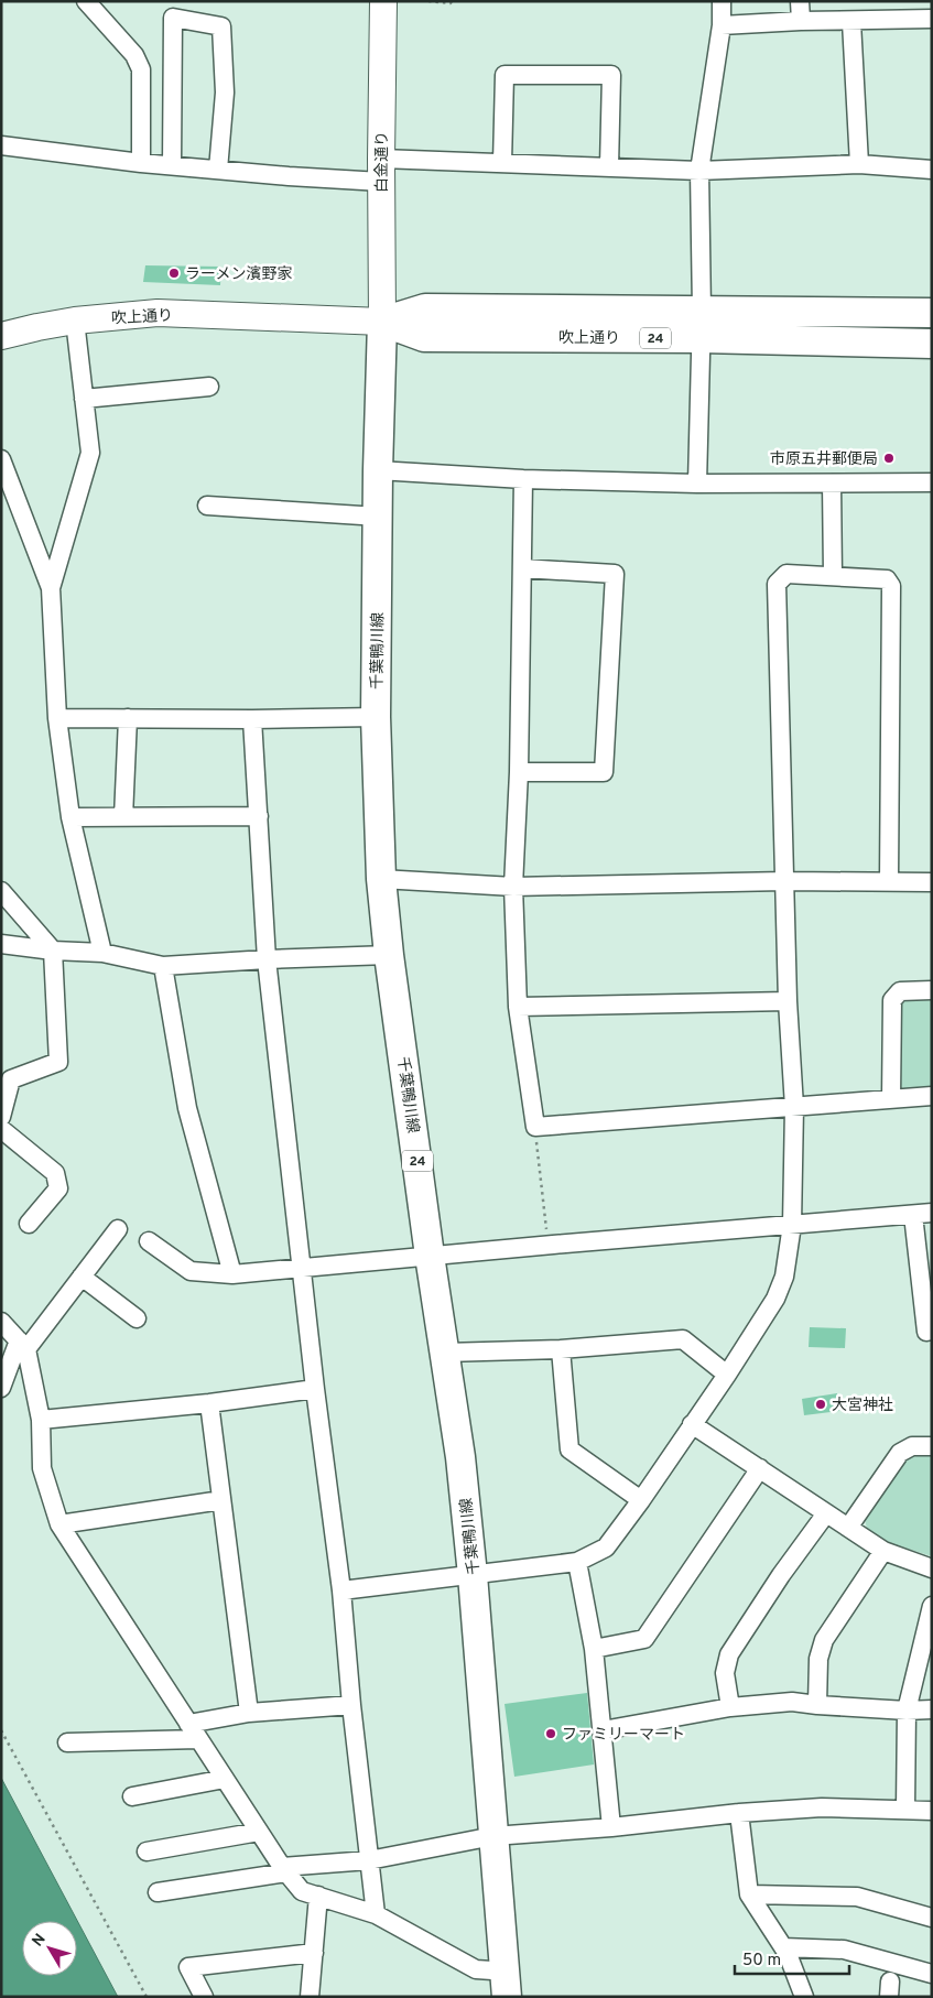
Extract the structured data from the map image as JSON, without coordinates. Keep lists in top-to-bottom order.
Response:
{
  "streets": {
    "main road": ["吹上通り", "24", "千葉鴨川線"],
    "street": ["白金通り"]
  },
  "crossings": [
    ["白金通り", "吹上通り"],
    ["白金通り", "千葉鴨川線"],
    ["吹上通り", "千葉鴨川線"]
  ],
  "places": [
    "ラーメン濱野家",
    "市原五井郵便局",
    "大宮神社",
    "ファミリーマート"
  ],
  "scale_bar": "50 m",
  "north": "top left"
}
